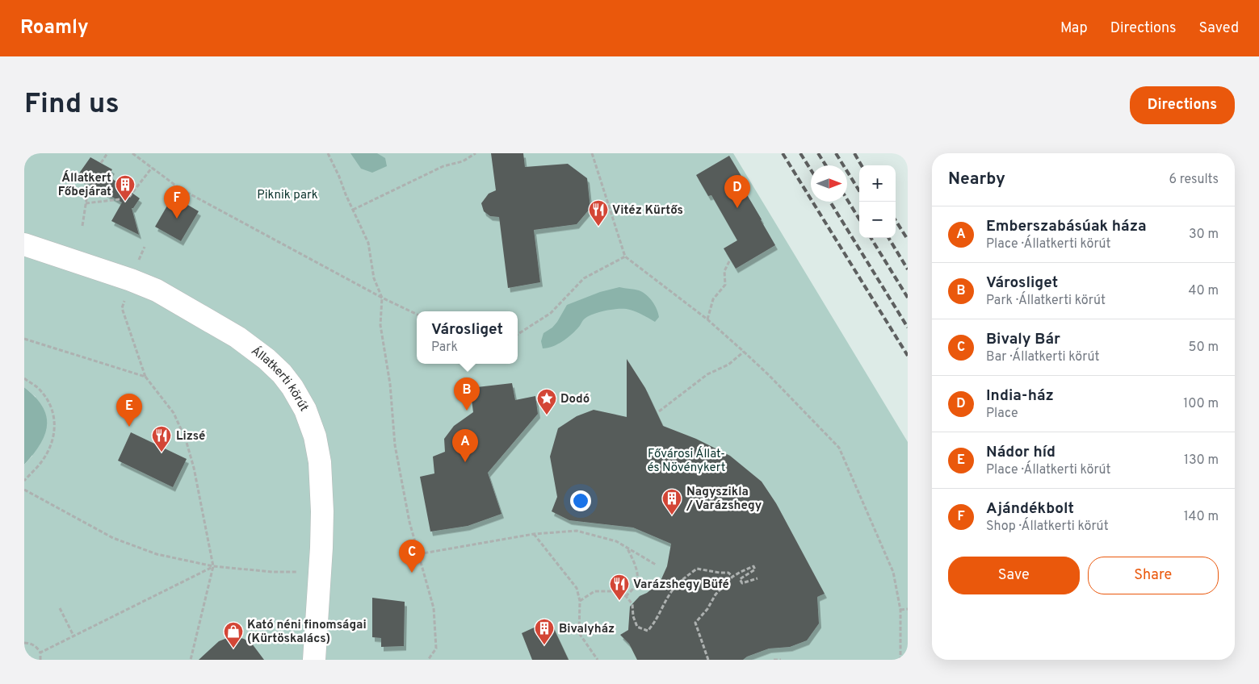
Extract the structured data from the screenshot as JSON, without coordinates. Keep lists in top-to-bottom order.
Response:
{
  "streets": {
    "street": ["Állatkerti körút"]
  },
  "parks": ["Piknik park", "Fővárosi Állat- és Növénykert"],
  "places": {
    "building": ["Állatkert Főbejárat", "Nagyszikla / Varázshegy", "Bivalyház"],
    "restaurant": ["Vitéz Kürtős", "Lizsé", "Varázshegy Büfé"],
    "place": ["Dodó"],
    "shop": ["Kató néni finomságai (Kürtöskalács)"]
  },
  "north": "right",
  "page": {
    "header": "Roamly",
    "nav": ["Map", "Directions", "Saved"],
    "buttons": [
      "Directions",
      ["Save", "Share"]
    ],
    "title": "Find us",
    "heading": ["Nearby", "6 results"],
    "map_buttons": ["+", "−"],
    "pins": [
      "D",
      "F",
      "B",
      "E",
      "A",
      "C"
    ],
    "list": [
      {
        "mark": "A",
        "name": "Emberszabásúak háza",
        "note": "Place · Állatkerti körút",
        "value": "30 m"
      },
      {
        "mark": "B",
        "name": "Városliget",
        "note": "Park · Állatkerti körút",
        "value": "40 m"
      },
      {
        "mark": "C",
        "name": "Bivaly Bár",
        "note": "Bar · Állatkerti körút",
        "value": "50 m"
      },
      {
        "mark": "D",
        "name": "India-ház",
        "note": "Place",
        "value": "100 m"
      },
      {
        "mark": "E",
        "name": "Nádor híd",
        "note": "Place · Állatkerti körút",
        "value": "130 m"
      },
      {
        "mark": "F",
        "name": "Ajándékbolt",
        "note": "Shop · Állatkerti körút",
        "value": "140 m"
      }
    ],
    "popup": ["Városliget", "Park"]
  }
}
